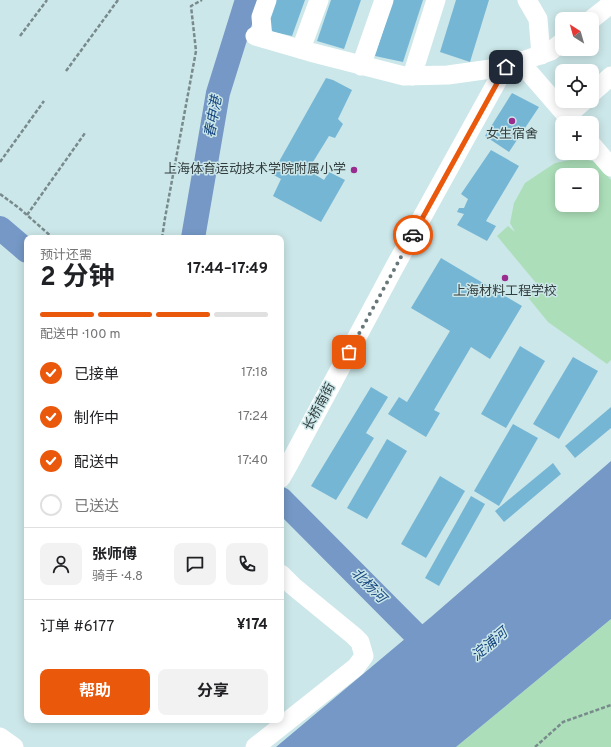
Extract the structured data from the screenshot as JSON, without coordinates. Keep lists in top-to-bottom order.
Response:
{
  "streets": {
    "street": ["长桥南街"]
  },
  "water": ["春申港", "北杨河", "淀浦河"],
  "places": ["女生宿舍", "上海体育运动技术学院附属小学", "上海材料工程学校"],
  "north": "top left",
  "page": {
    "map_buttons": ["+", "−"],
    "heading": ["2 分钟", "预计还需", "17:44–17:49"],
    "panel": [
      "张师傅",
      "骑手 · 4.8",
      "订单 #6177",
      "¥174"
    ],
    "bar": "配送中 · 100 m",
    "list": [
      ["已接单", "17:18"],
      ["制作中", "17:24"],
      ["配送中", "17:40"],
      "已送达"
    ],
    "buttons": ["帮助", "分享"]
  }
}
